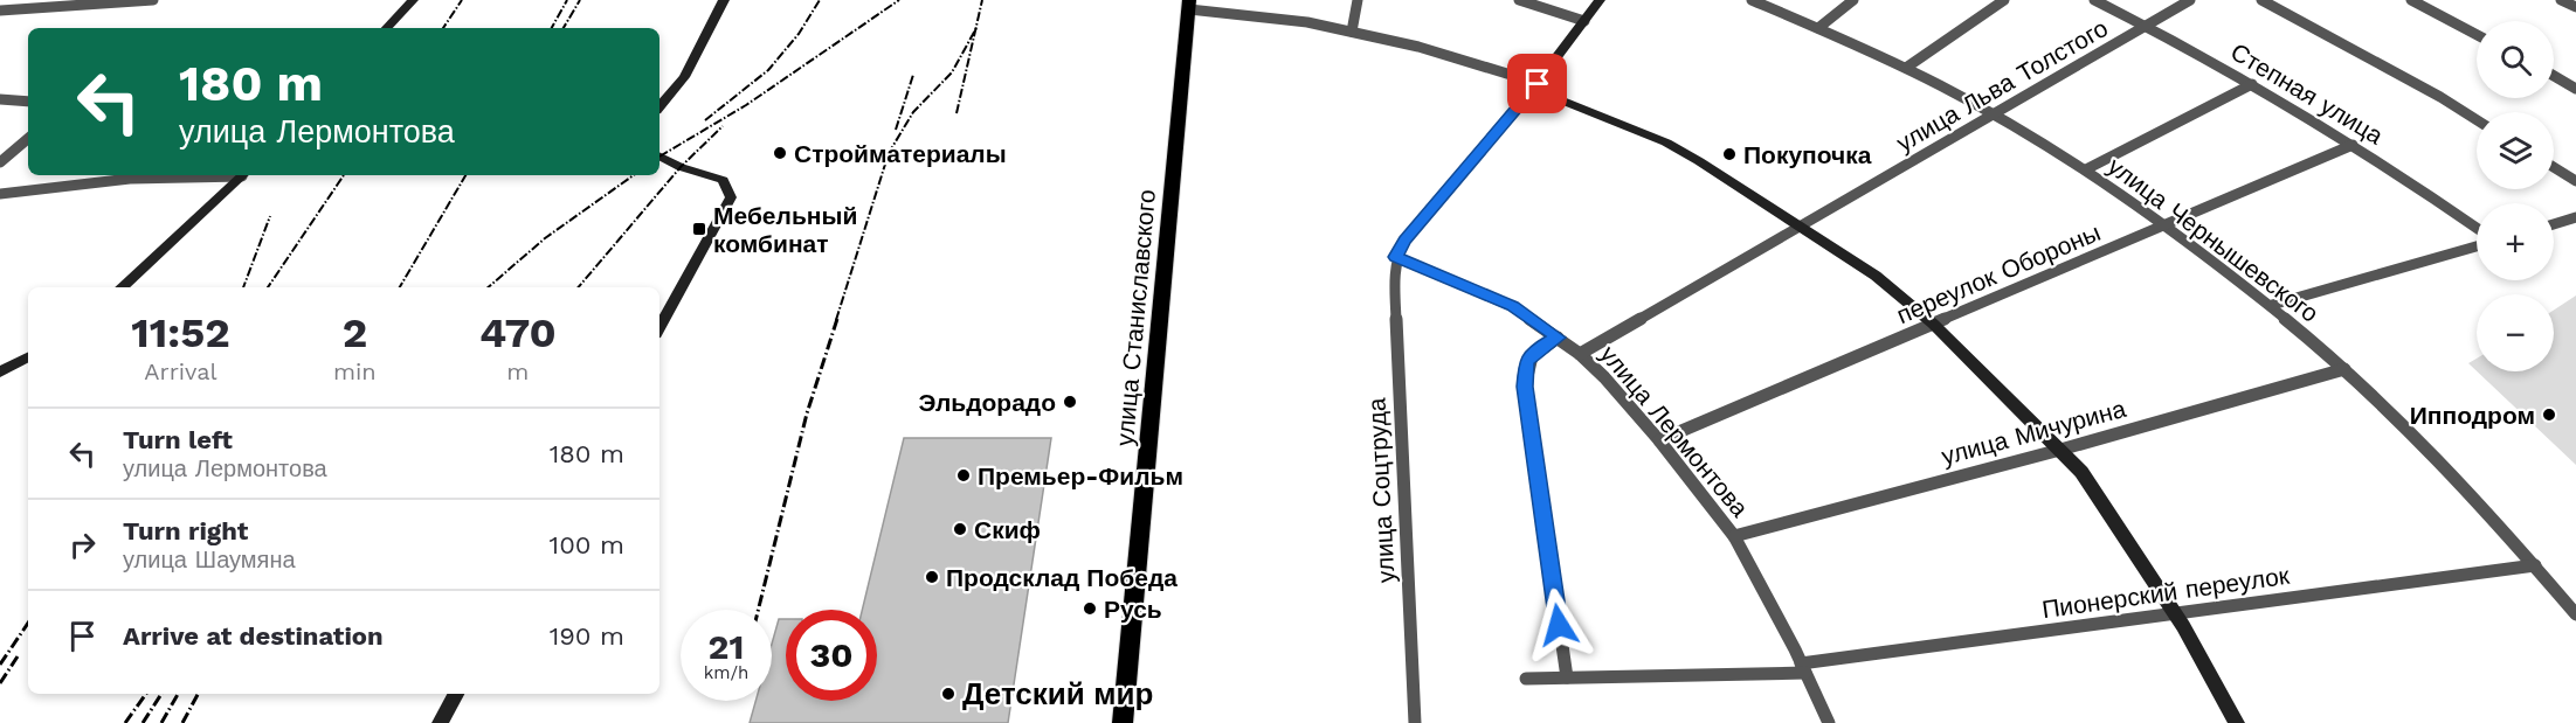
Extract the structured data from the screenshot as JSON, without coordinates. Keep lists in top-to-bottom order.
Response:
{
  "streets": {
    "main road": ["улица Станиславского"],
    "street": [
      "улица Льва Толстого",
      "Степная улица",
      "улица Чернышевского",
      "переулок Обороны",
      "улица Лермонтова",
      "улица Мичурина",
      "улица Соцтруда",
      "Пионерский переулок"
    ]
  },
  "crossings": [
    ["улица Льва Толстого", "Степная улица"],
    ["улица Льва Толстого", "улица Чернышевского"],
    ["улица Льва Толстого", "улица Лермонтова"],
    ["Степная улица", "переулок Обороны"],
    ["улица Чернышевского", "переулок Обороны"],
    ["улица Чернышевского", "улица Мичурина"],
    ["улица Чернышевского", "Пионерский переулок"],
    ["переулок Обороны", "улица Лермонтова"],
    ["улица Лермонтова", "улица Мичурина"],
    ["улица Лермонтова", "улица Соцтруда"],
    ["улица Лермонтова", "Пионерский переулок"]
  ],
  "places": {
    "other": [
      "Стройматериалы",
      "Покупочка",
      "Эльдорадо",
      "Ипподром",
      "Премьер-Фильм",
      "Скиф",
      "Продсклад Победа",
      "Русь",
      "Детский мир"
    ],
    "transit": ["Мебельный комбинат"]
  },
  "page": {
    "map_buttons": ["+", "−"],
    "turn": ["180 m", "улица Лермонтова"],
    "eta": [
      "11:52",
      "Arrival",
      "2",
      "min",
      "470",
      "m"
    ],
    "list": [
      {
        "name": "Turn left",
        "note": "улица Лермонтова",
        "value": "180 m"
      },
      {
        "name": "Turn right",
        "note": "улица Шаумяна",
        "value": "100 m"
      },
      {
        "name": "Arrive at destination",
        "value": "190 m"
      }
    ],
    "speed": "21 km/h",
    "limit": "30"
  }
}
